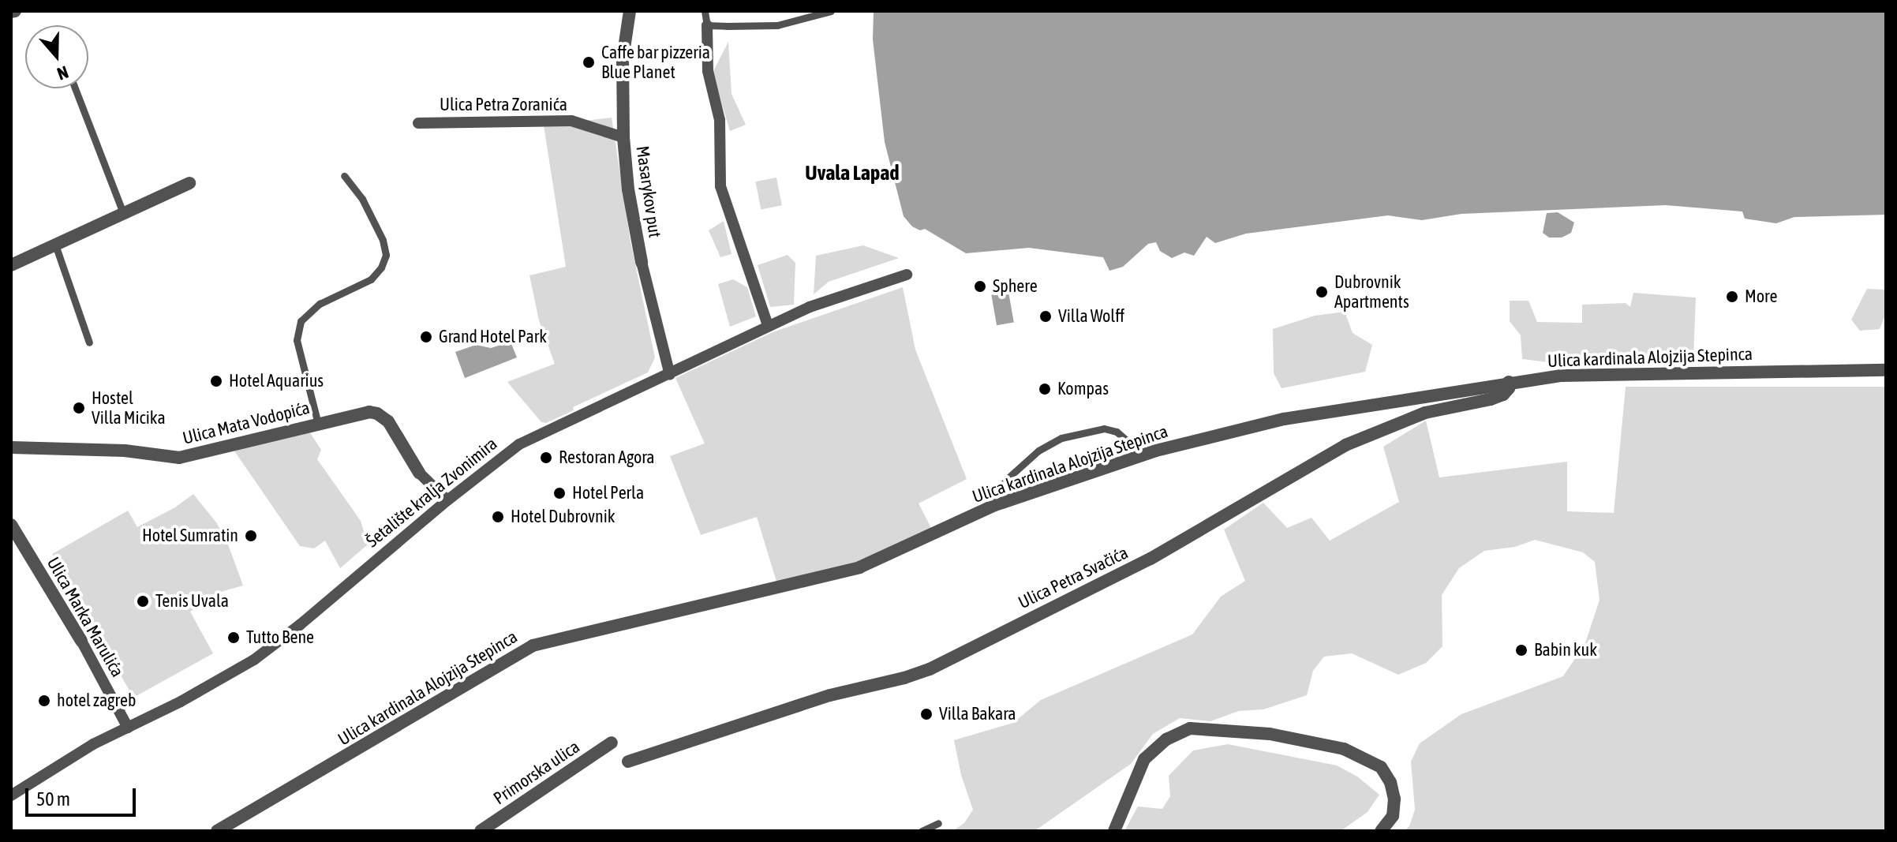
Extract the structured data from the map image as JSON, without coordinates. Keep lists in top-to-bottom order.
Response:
{
  "streets": {
    "street": [
      "Ulica Petra Zoranića",
      "Masarykov put",
      "Ulica kardinala Alojzija Stepinca",
      "Ulica Mata Vodopića",
      "Šetalište kralja Zvonimira",
      "Ulica Petra Svačića",
      "Ulica Marka Marulića",
      "Primorska ulica"
    ]
  },
  "crossings": [
    ["Ulica Petra Zoranića", "Masarykov put"],
    ["Masarykov put", "Šetalište kralja Zvonimira"],
    ["Ulica kardinala Alojzija Stepinca", "Ulica Petra Svačića"],
    ["Šetalište kralja Zvonimira", "Ulica Marka Marulića"]
  ],
  "districts": ["Uvala Lapad"],
  "places": [
    "Caffe bar pizzeria Blue Planet",
    "Sphere",
    "Dubrovnik Apartments",
    "More",
    "Villa Wolff",
    "Grand Hotel Park",
    "Hotel Aquarius",
    "Kompas",
    "Hostel Villa Micika",
    "Restoran Agora",
    "Hotel Perla",
    "Hotel Dubrovnik",
    "Hotel Sumratin",
    "Tenis Uvala",
    "Tutto Bene",
    "Babin kuk",
    "hotel zagreb",
    "Villa Bakara"
  ],
  "scale_bar": "50 m",
  "north": "bottom"
}
